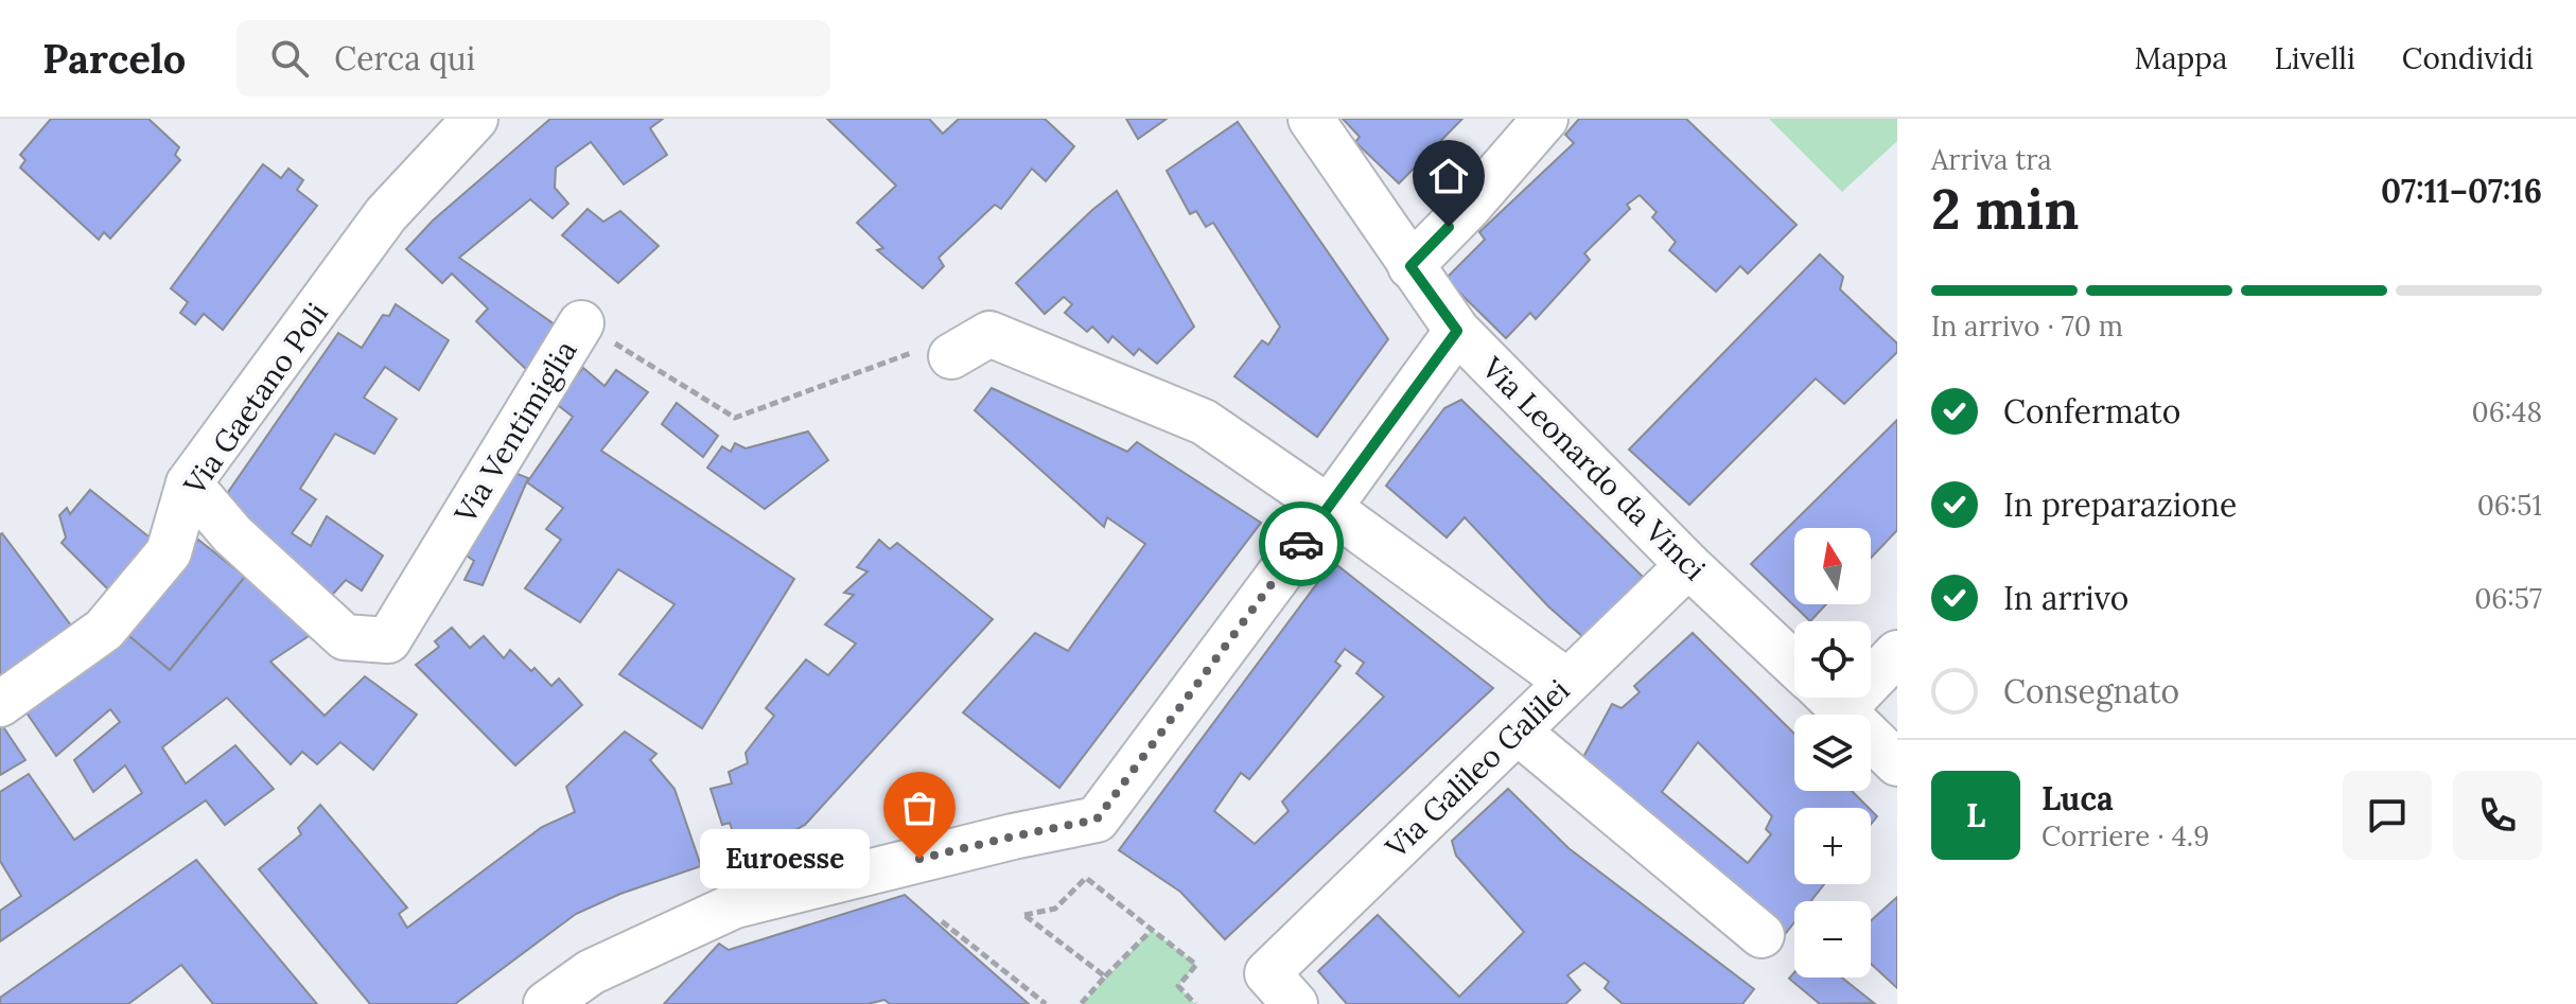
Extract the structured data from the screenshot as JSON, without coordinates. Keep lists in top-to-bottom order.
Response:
{
  "streets": {
    "street": [
      "Via Gaetano Poli",
      "Via Ventimiglia",
      "Via Leonardo da Vinci",
      "Via Galileo Galilei"
    ]
  },
  "crossings": [
    ["Via Gaetano Poli", "Via Ventimiglia"],
    ["Via Leonardo da Vinci", "Via Galileo Galilei"]
  ],
  "places": ["Euroesse"],
  "north": "top",
  "page": {
    "header": "Parcelo",
    "search": "Cerca qui",
    "nav": ["Mappa", "Livelli", "Condividi"],
    "heading": ["2 min", "Arriva tra", "07:11–07:16"],
    "panel": ["Luca", "Corriere · 4.9"],
    "bar": "In arrivo · 70 m",
    "list": [
      ["Confermato", "06:48"],
      ["In preparazione", "06:51"],
      ["In arrivo", "06:57"],
      "Consegnato"
    ],
    "map_buttons": ["+", "−"],
    "round": "L",
    "bubble": "Euroesse"
  }
}
